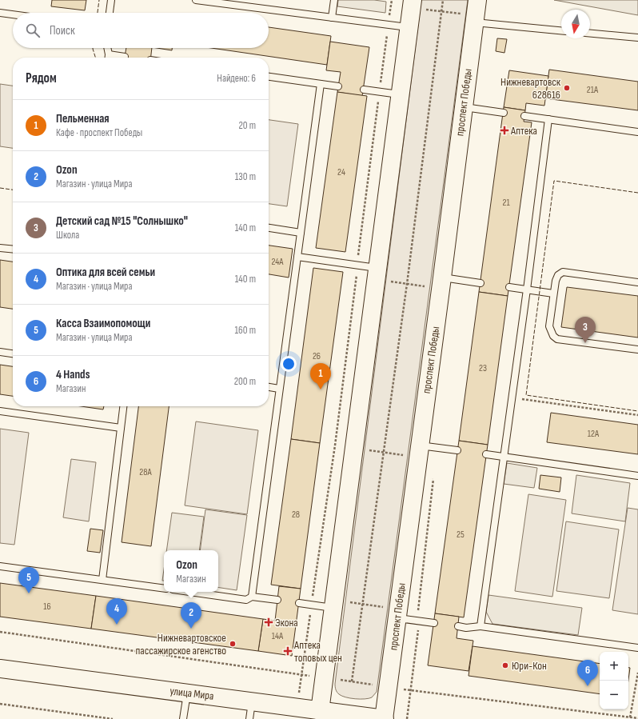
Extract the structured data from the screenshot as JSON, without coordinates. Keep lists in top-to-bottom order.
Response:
{
  "streets": {
    "main road": ["проспект Победы", "улица Мира"]
  },
  "crossings": [
    ["проспект Победы", "улица Мира"]
  ],
  "places": {
    "other": ["Нижневартовск 628616", "Нижневартовское пассажирское агенство", "Юри-Кон"],
    "health": ["Аптека", "Экона", "Аптека топовых цен"]
  },
  "house_numbers": [
    "21А",
    "24",
    "21",
    "24А",
    "26",
    "23",
    "12А",
    "28А",
    "28",
    "25",
    "16",
    "14А"
  ],
  "north": "bottom",
  "page": {
    "search": "Поиск",
    "heading": ["Рядом", "Найдено: 6"],
    "list": [
      {
        "mark": "1",
        "name": "Пельменная",
        "note": "Кафе · проспект Победы",
        "value": "20 m"
      },
      {
        "mark": "2",
        "name": "Ozon",
        "note": "Магазин · улица Мира",
        "value": "130 m"
      },
      {
        "mark": "3",
        "name": "Детский сад №15 \"Солнышко\"",
        "note": "Школа",
        "value": "140 m"
      },
      {
        "mark": "4",
        "name": "Оптика для всей семьи",
        "note": "Магазин · улица Мира",
        "value": "140 m"
      },
      {
        "mark": "5",
        "name": "Касса Взаимопомощи",
        "note": "Магазин · улица Мира",
        "value": "160 m"
      },
      {
        "mark": "6",
        "name": "4 Hands",
        "note": "Магазин",
        "value": "200 m"
      }
    ],
    "pins": [
      "3",
      "1",
      "5",
      "4",
      "2",
      "6"
    ],
    "popup": ["Ozon", "Магазин"],
    "map_buttons": ["+", "−"]
  }
}
